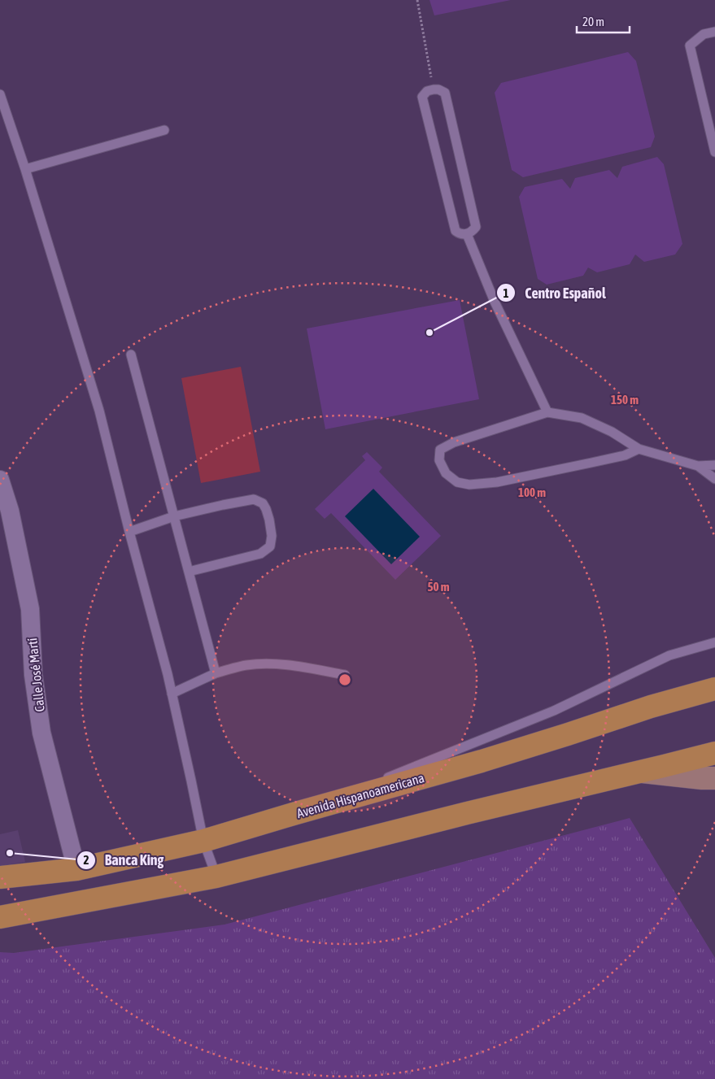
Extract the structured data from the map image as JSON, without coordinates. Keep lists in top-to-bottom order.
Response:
{
  "streets": {
    "main road": ["Avenida Hispanoamericana"],
    "street": ["Calle José Martí"]
  },
  "crossings": [
    ["Calle José Martí", "Avenida Hispanoamericana"]
  ],
  "places": ["Centro Español", "Banca King"],
  "scale_bar": "20 m",
  "rings": ["150 m", "100 m", "50 m"]
}
